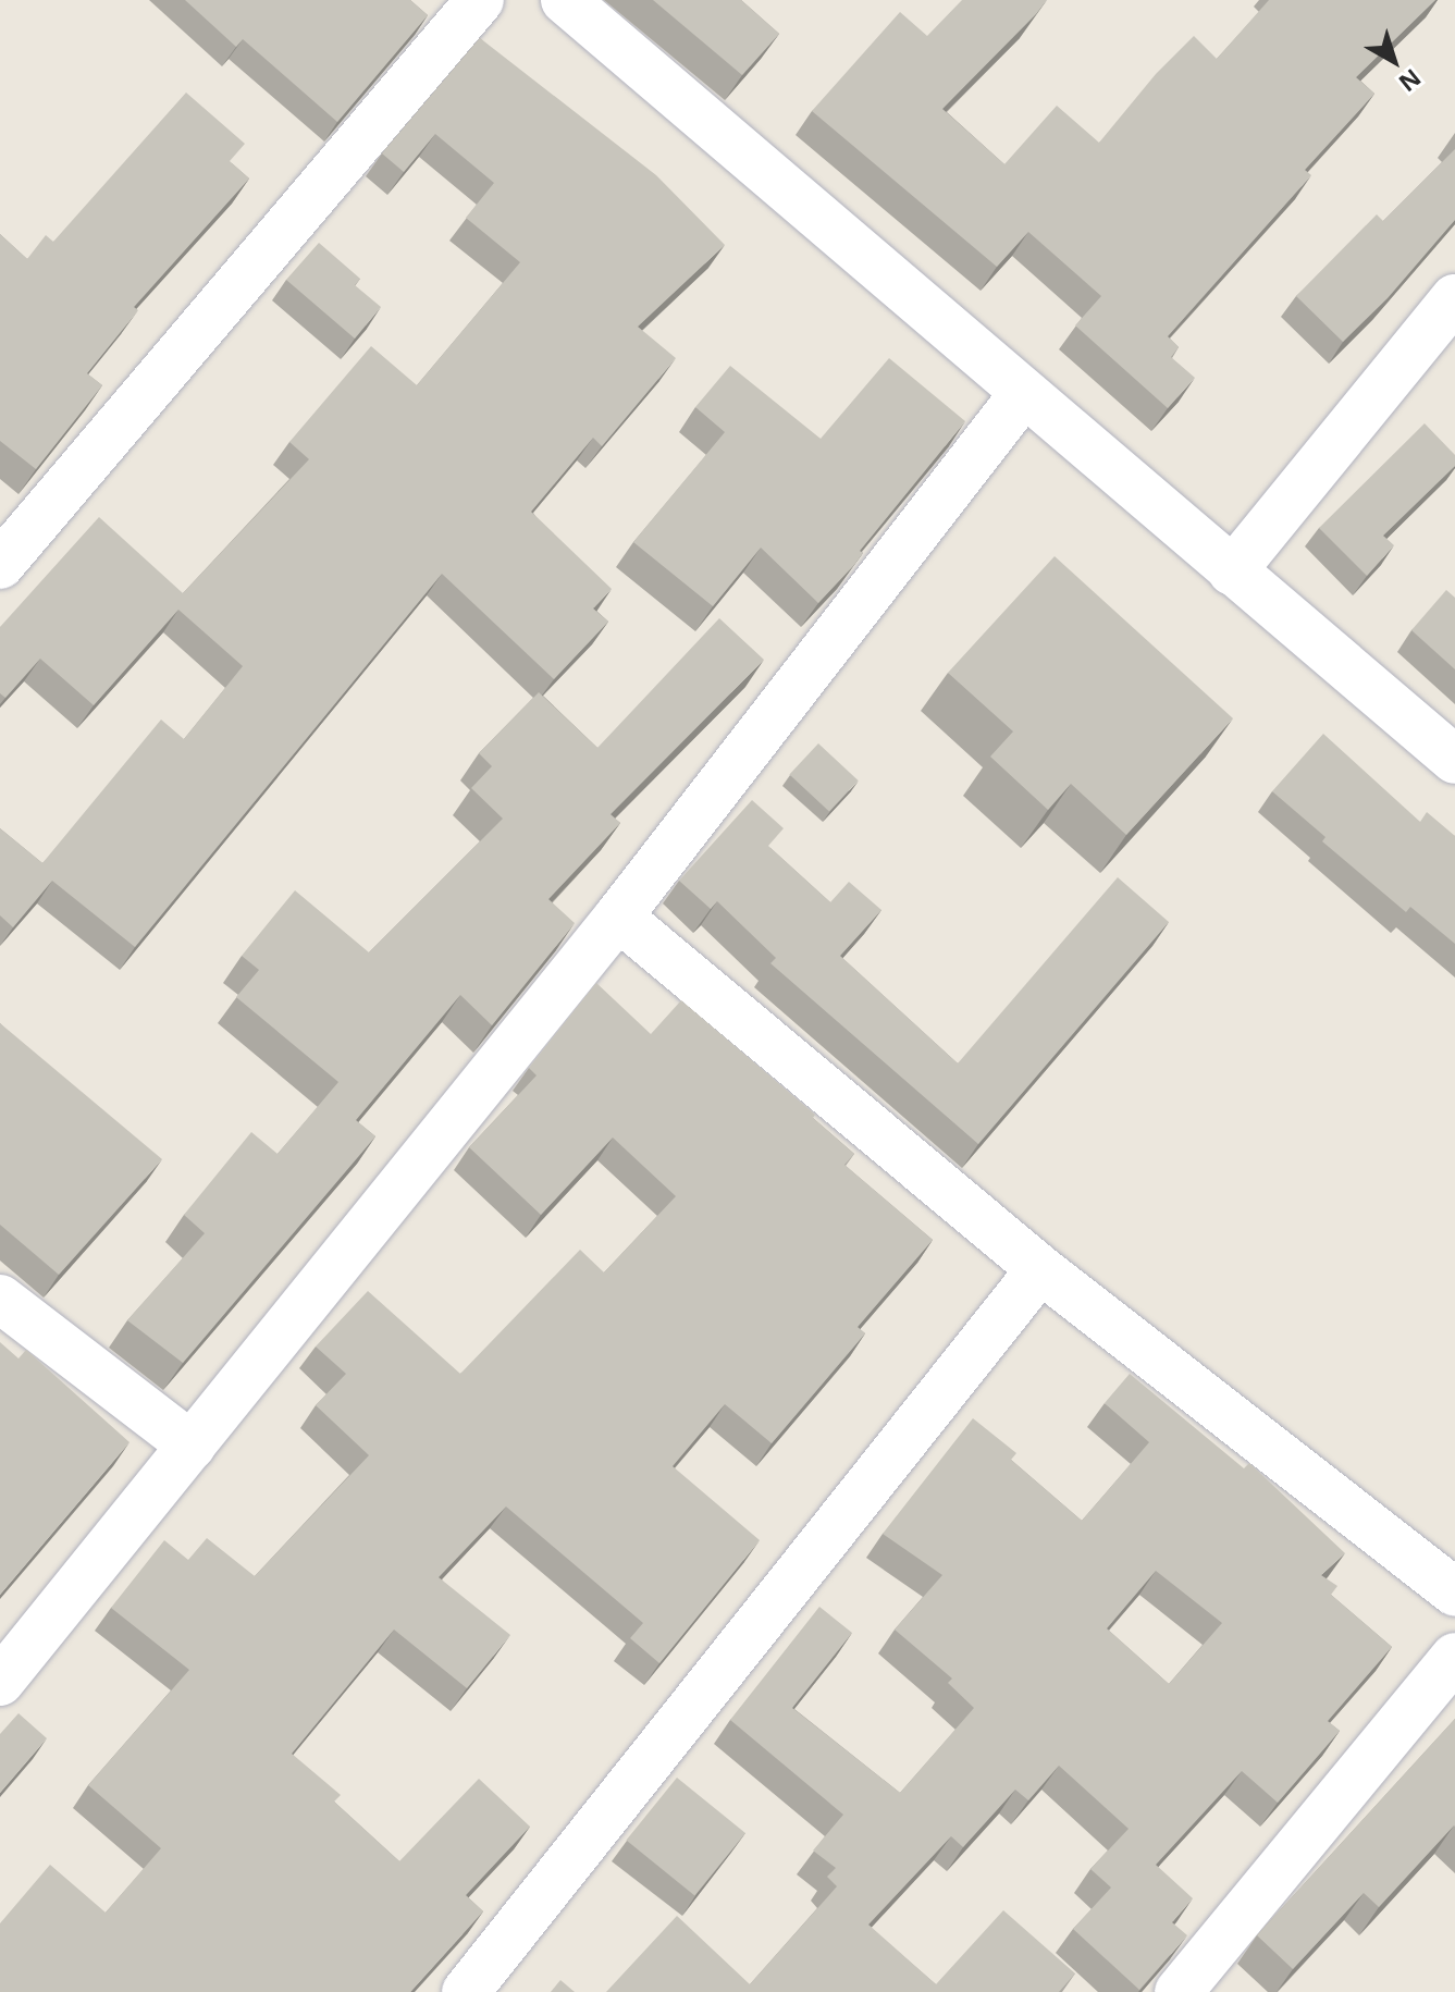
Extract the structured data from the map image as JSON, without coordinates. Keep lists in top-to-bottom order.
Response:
{
  "north": "bottom right"
}
